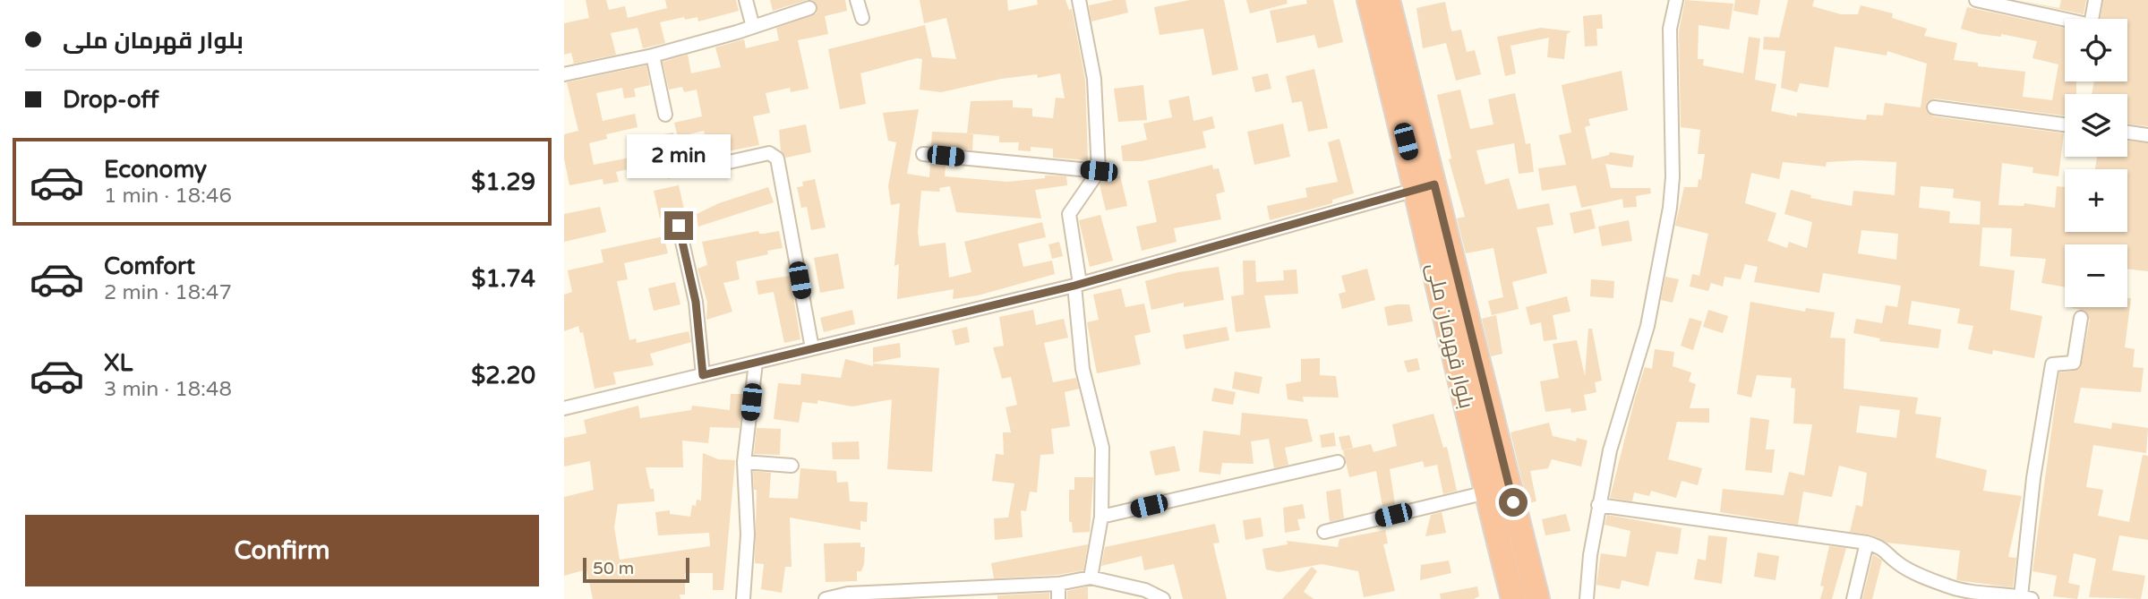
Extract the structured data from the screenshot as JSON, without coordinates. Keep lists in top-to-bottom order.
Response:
{
  "streets": {
    "highway": ["بلوار قهرمان ملی"]
  },
  "scale_bar": "50 m",
  "page": {
    "banner": ["بلوار قهرمان ملی", "Drop-off"],
    "map_buttons": ["+", "−"],
    "bubble": "2 min",
    "list": [
      {
        "name": "Economy",
        "note": "1 min · 18:46",
        "value": "$1.29"
      },
      {
        "name": "Comfort",
        "note": "2 min · 18:47",
        "value": "$1.74"
      },
      {
        "name": "XL",
        "note": "3 min · 18:48",
        "value": "$2.20"
      }
    ],
    "buttons": "Confirm",
    "scale": "50 m"
  }
}
